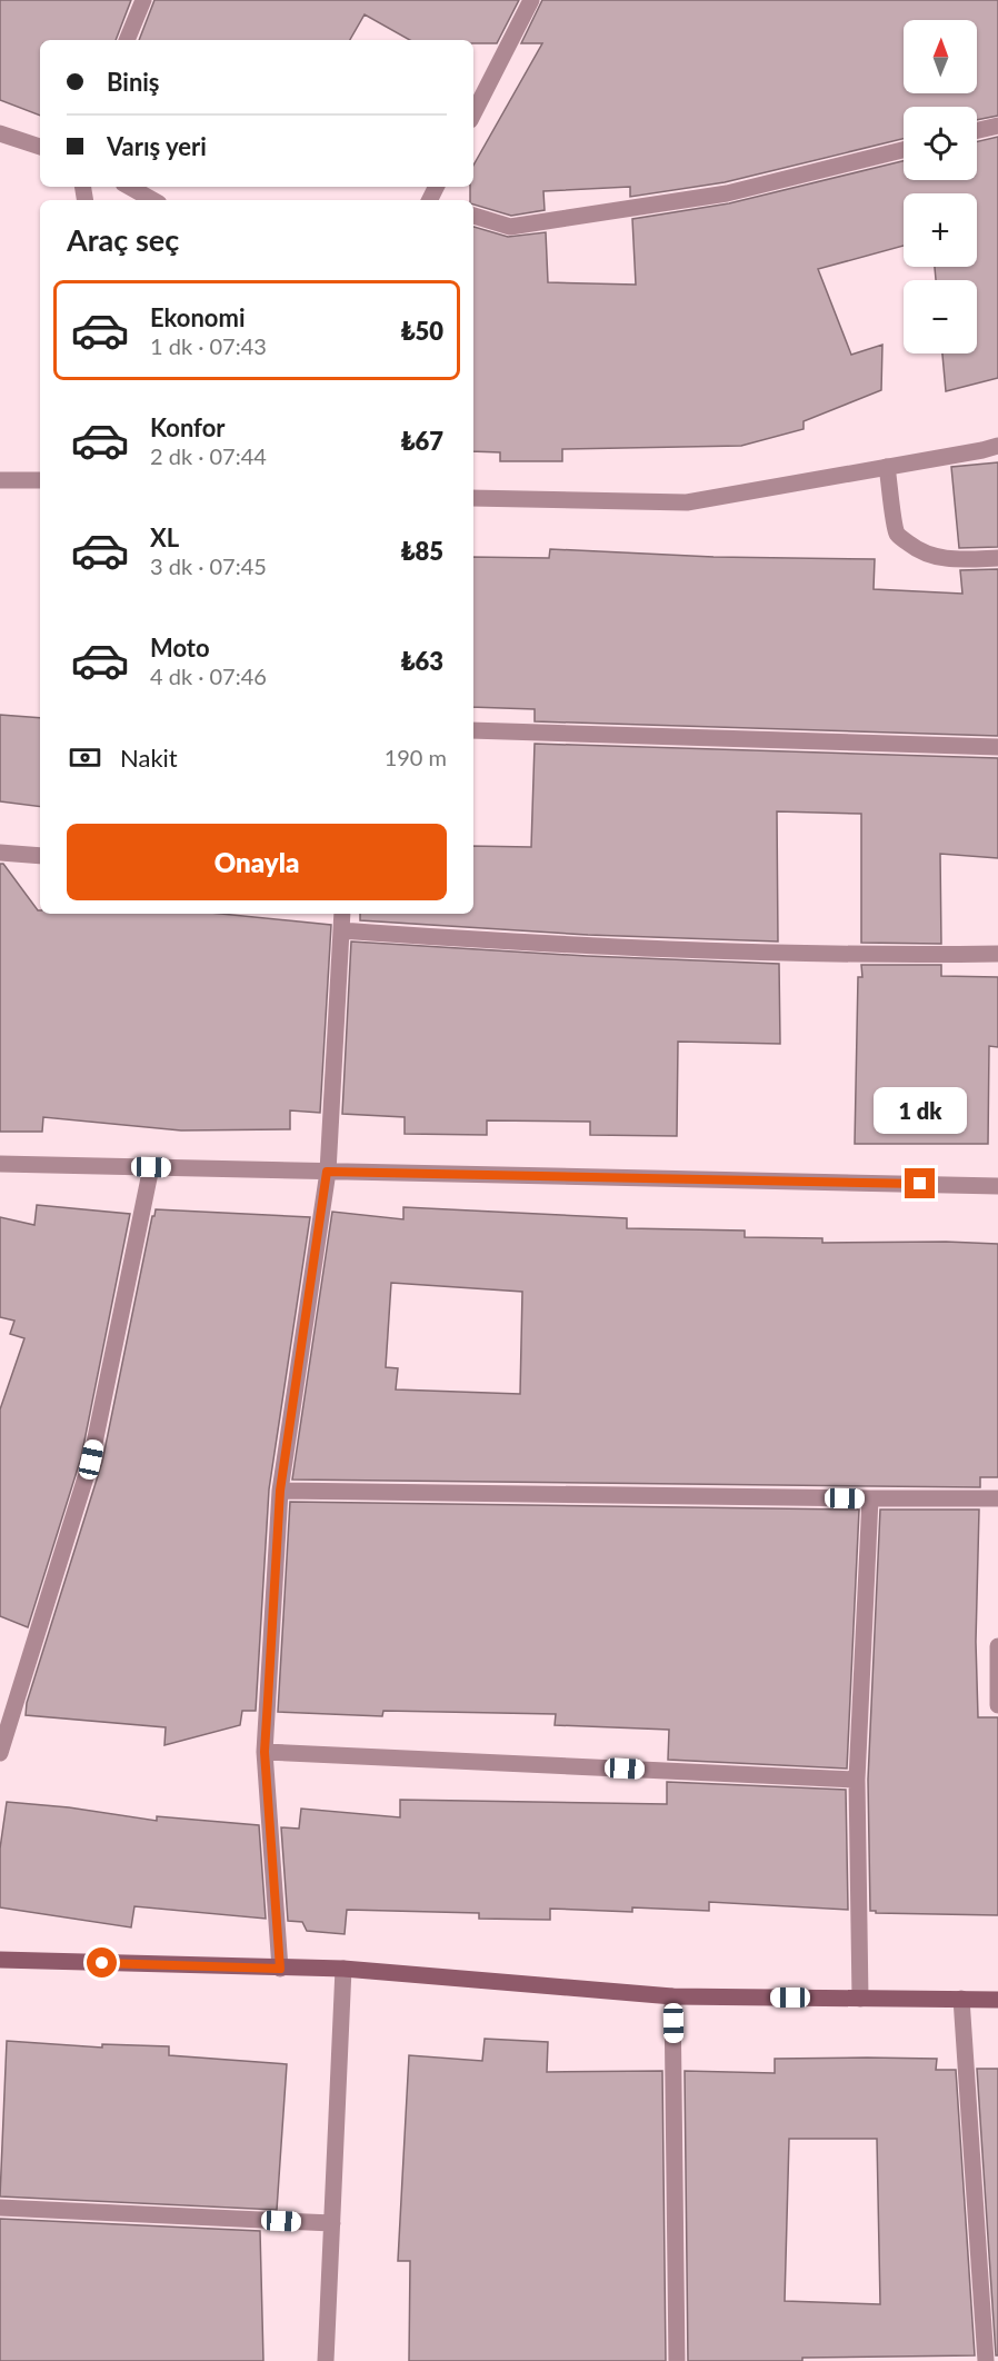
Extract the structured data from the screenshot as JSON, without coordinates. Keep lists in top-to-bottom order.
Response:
{
  "north": "top",
  "page": {
    "map_buttons": ["+", "−"],
    "banner": ["Biniş", "Varış yeri"],
    "heading": "Araç seç",
    "list": [
      {
        "name": "Ekonomi",
        "note": "1 dk · 07:43",
        "value": "₺50"
      },
      {
        "name": "Konfor",
        "note": "2 dk · 07:44",
        "value": "₺67"
      },
      {
        "name": "XL",
        "note": "3 dk · 07:45",
        "value": "₺85"
      },
      {
        "name": "Moto",
        "note": "4 dk · 07:46",
        "value": "₺63"
      }
    ],
    "pay": ["Nakit", "190 m"],
    "buttons": "Onayla",
    "bubble": "1 dk"
  }
}
